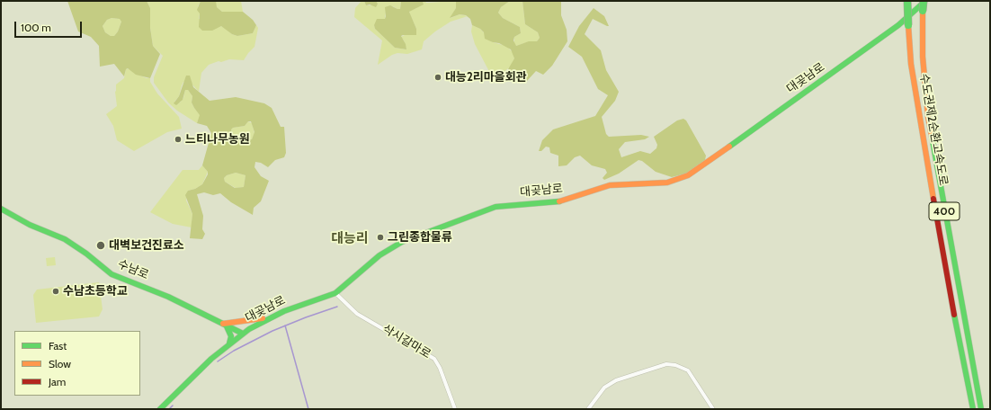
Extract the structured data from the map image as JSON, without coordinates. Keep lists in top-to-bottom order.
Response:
{
  "streets": {
    "main road": [
      "대곶남로",
      "수도권제2순환고속도로",
      "400",
      "수남로"
    ],
    "street": ["삭시갈마로"]
  },
  "crossings": [
    ["대곶남로", "수도권제2순환고속도로"],
    ["대곶남로", "수남로"],
    ["대곶남로", "삭시갈마로"]
  ],
  "districts": ["대능리"],
  "places": [
    "대능2리마을회관",
    "느티나무농원",
    "그린종합물류",
    "대벽보건진료소",
    "수남초등학교"
  ],
  "legend": ["Fast", "Slow", "Jam"],
  "scale_bar": "100 m"
}
